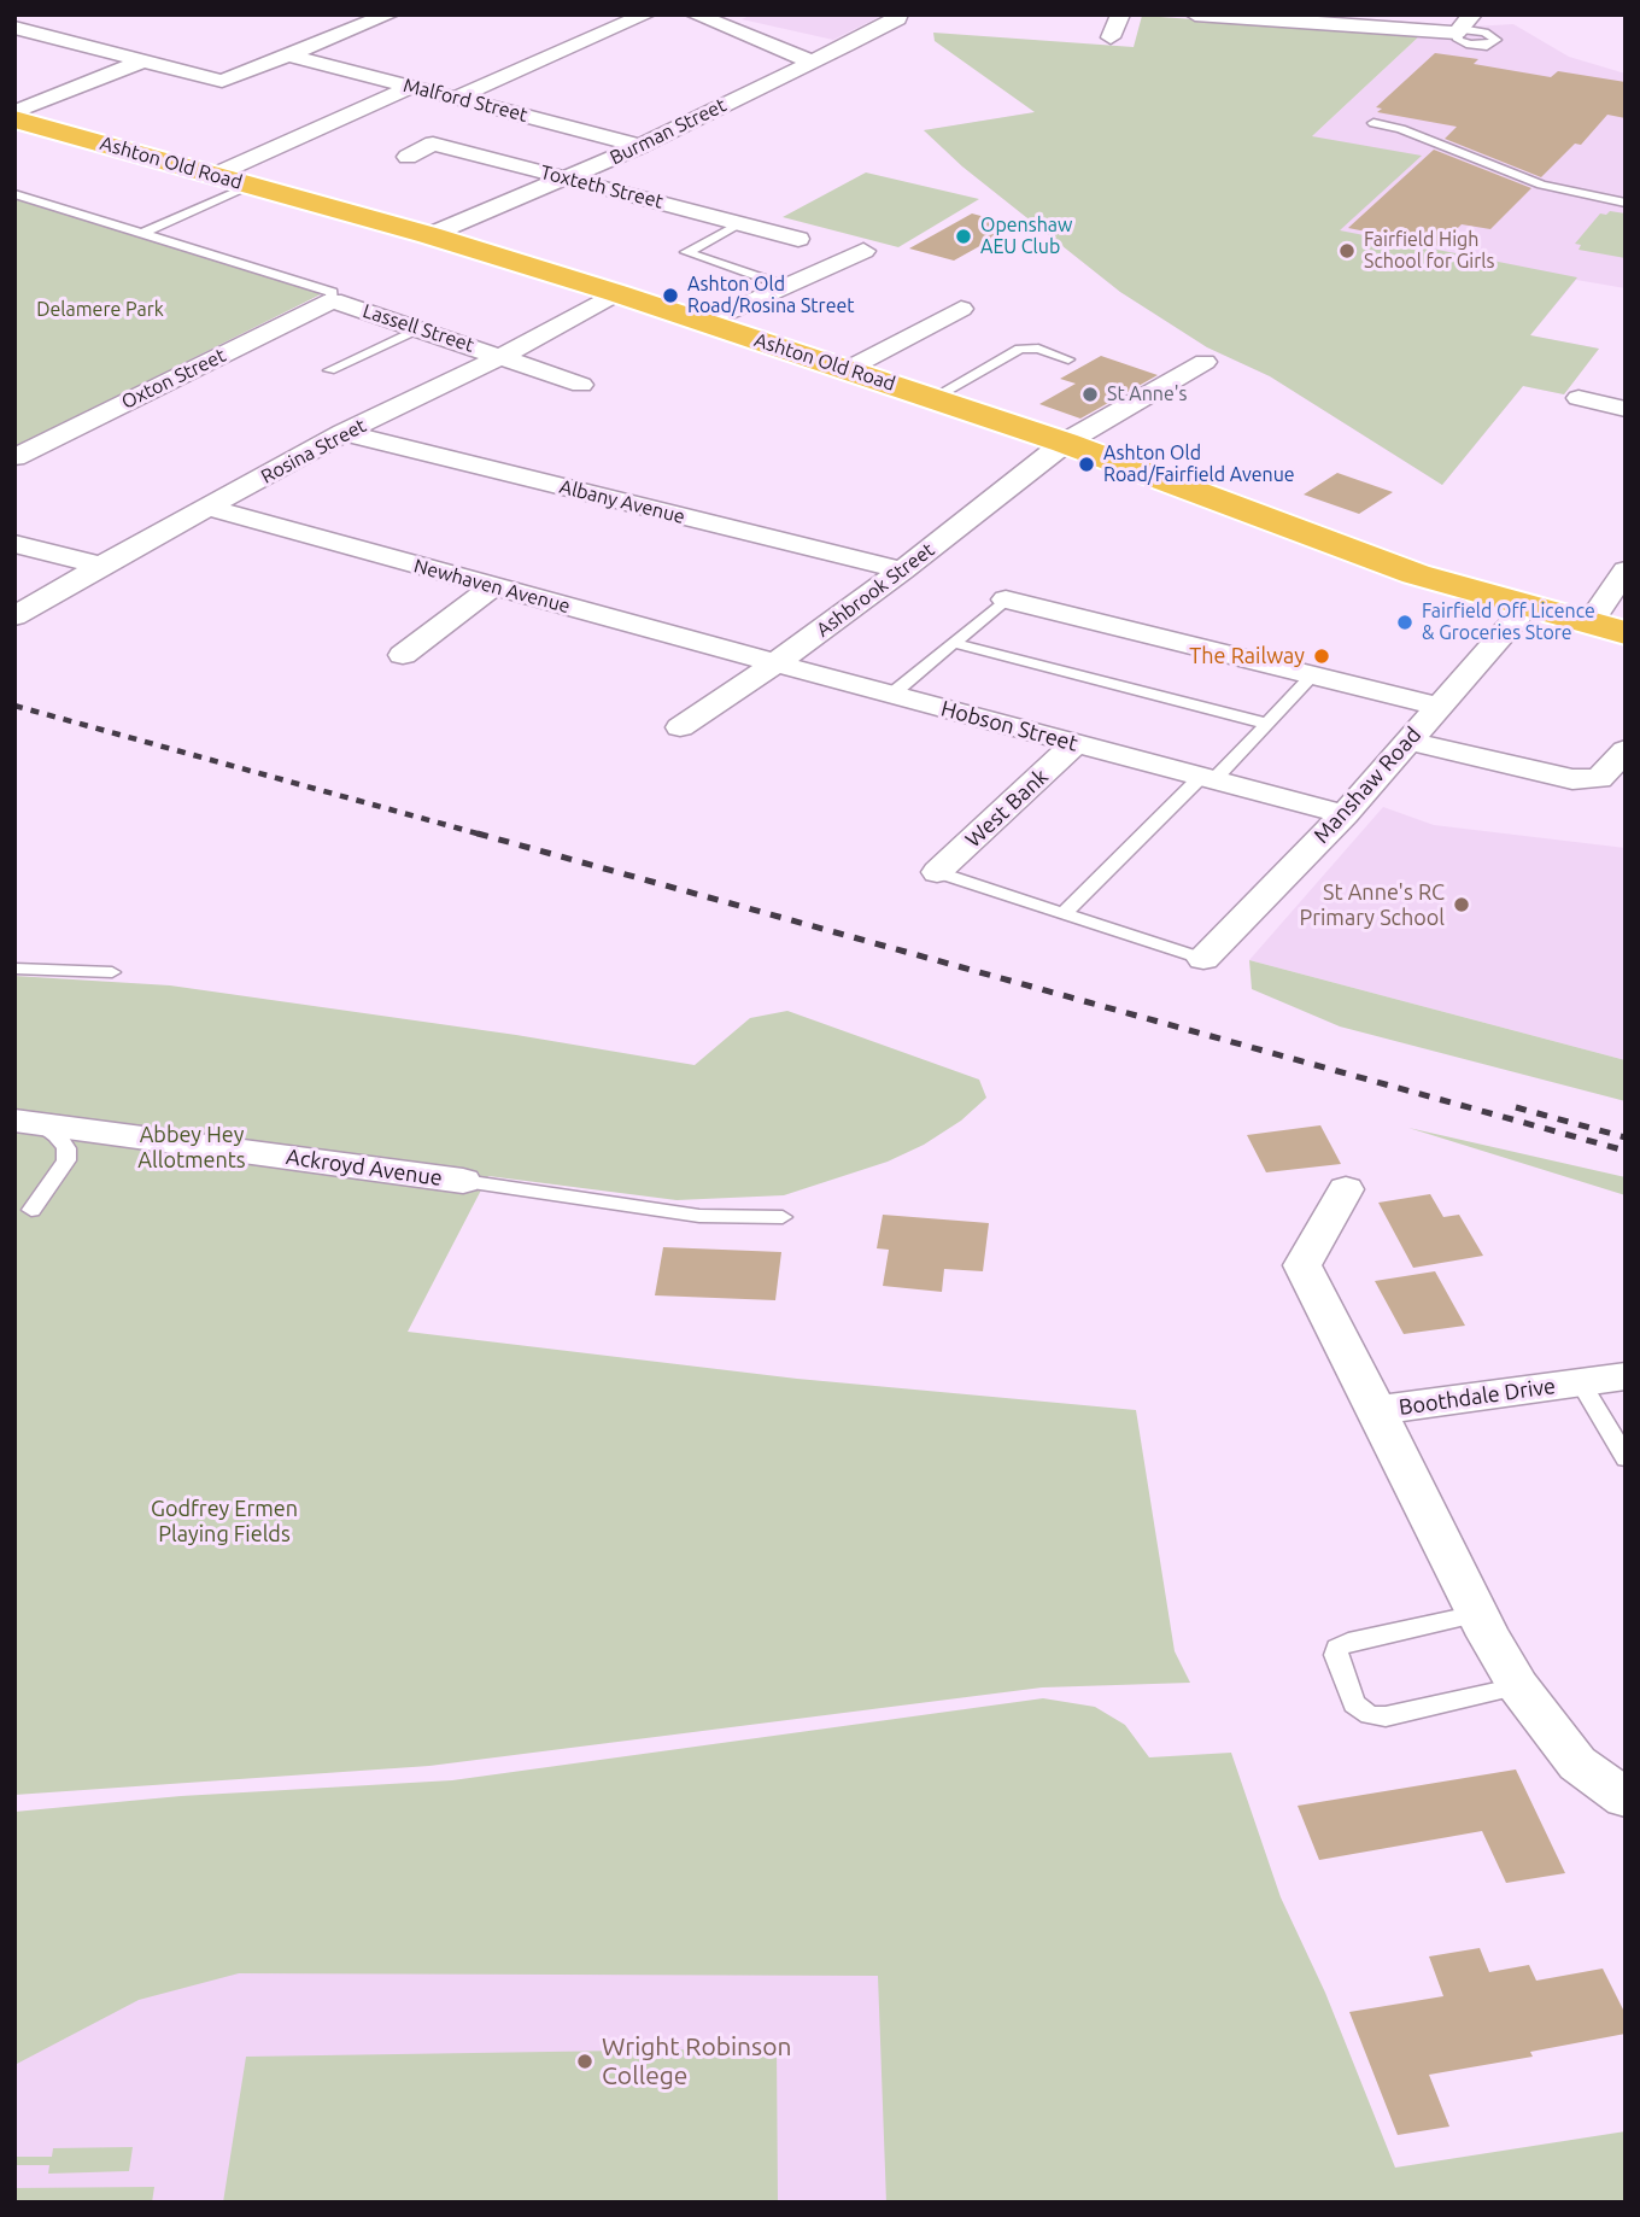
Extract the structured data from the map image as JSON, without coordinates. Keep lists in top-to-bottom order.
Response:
{
  "streets": {
    "highway": ["Ashton Old Road"],
    "street": [
      "Malford Street",
      "Burman Street",
      "Toxteth Street",
      "Lassell Street",
      "Oxton Street",
      "Rosina Street",
      "Albany Avenue",
      "Newhaven Avenue",
      "Ashbrook Street",
      "Hobson Street",
      "Manshaw Road",
      "West Bank",
      "Ackroyd Avenue",
      "Boothdale Drive"
    ]
  },
  "crossings": [
    ["Malford Street", "Burman Street"],
    ["Burman Street", "Ashton Old Road"],
    ["Burman Street", "Toxteth Street"],
    ["Ashton Old Road", "Rosina Street"],
    ["Ashton Old Road", "Ashbrook Street"],
    ["Ashton Old Road", "Manshaw Road"],
    ["Lassell Street", "Oxton Street"],
    ["Lassell Street", "Rosina Street"],
    ["Rosina Street", "Albany Avenue"],
    ["Rosina Street", "Newhaven Avenue"],
    ["Albany Avenue", "Ashbrook Street"],
    ["Newhaven Avenue", "Ashbrook Street"],
    ["Newhaven Avenue", "Hobson Street"],
    ["Ashbrook Street", "Hobson Street"],
    ["Hobson Street", "Manshaw Road"],
    ["Hobson Street", "West Bank"]
  ],
  "parks": ["Delamere Park", "Abbey Hey Allotments", "Godfrey Ermen Playing Fields"],
  "places": [
    "Openshaw AEU Club",
    "Fairfield High School for Girls",
    "Ashton Old Road/Rosina Street",
    "St Anne's",
    "Ashton Old Road/Fairfield Avenue",
    "Fairfield Off Licence & Groceries Store",
    "The Railway",
    "St Anne's RC Primary School",
    "Wright Robinson College"
  ]
}
